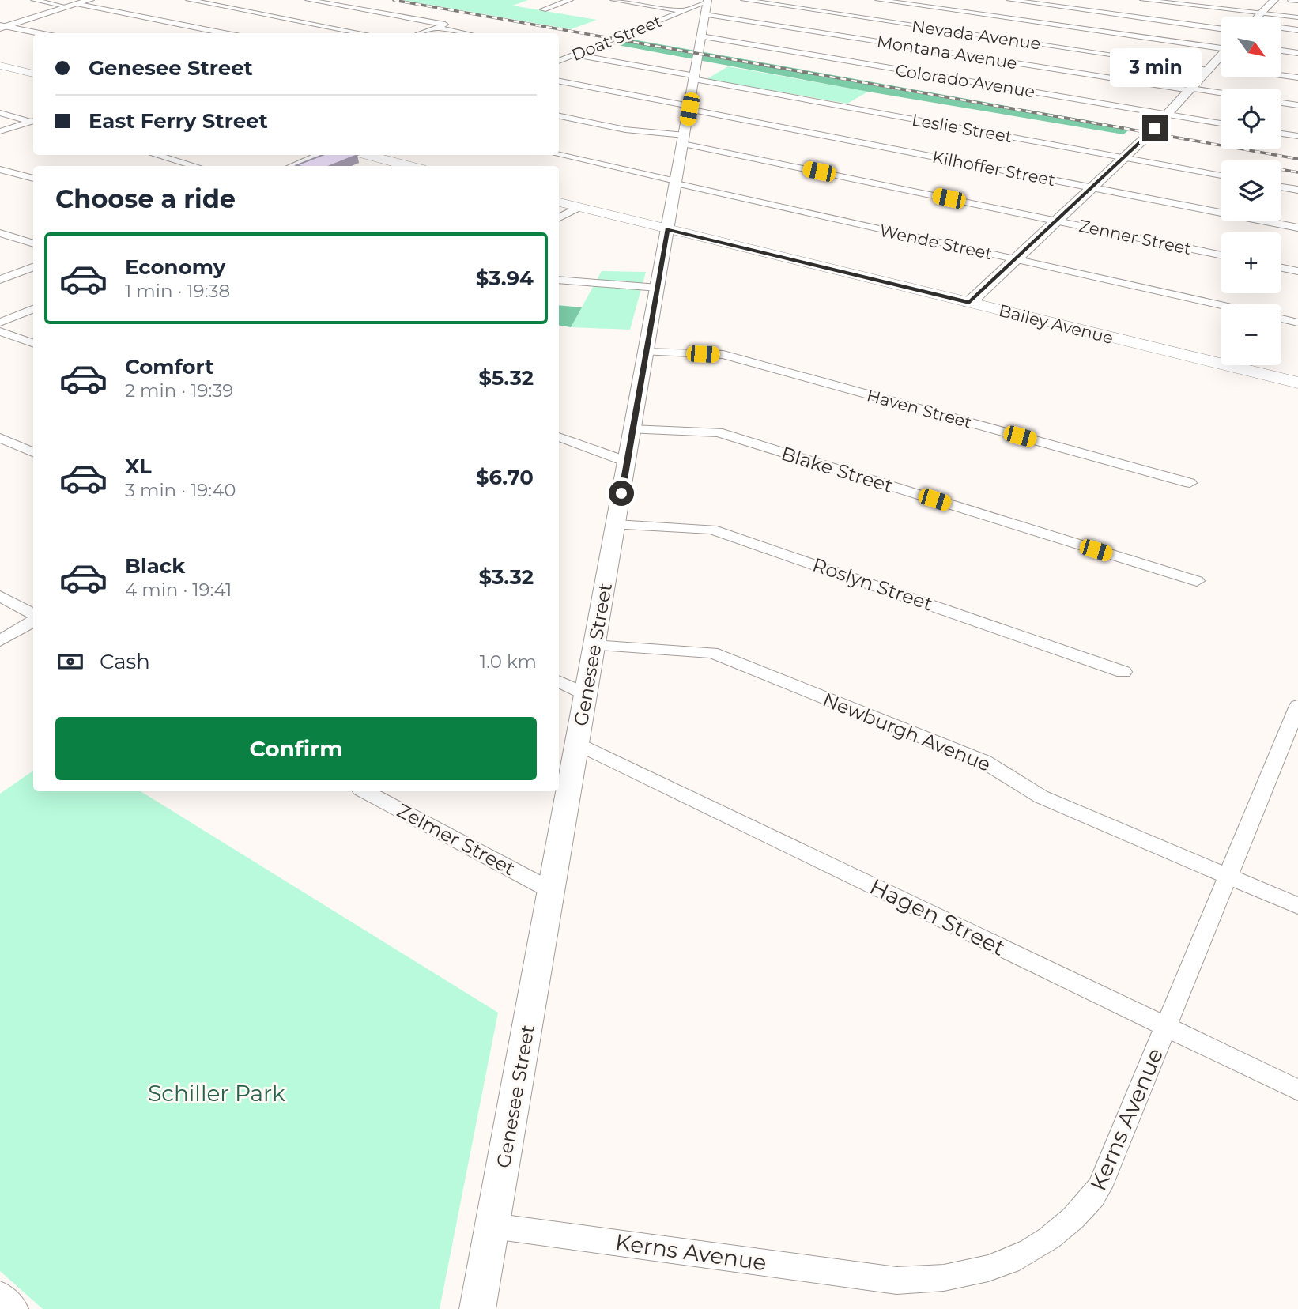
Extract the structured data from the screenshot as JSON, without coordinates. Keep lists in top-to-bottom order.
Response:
{
  "streets": {
    "main road": ["Bailey Avenue", "Genesee Street"],
    "street": [
      "Nevada Avenue",
      "Doat Street",
      "Montana Avenue",
      "Colorado Avenue",
      "Leslie Street",
      "Kilhoffer Street",
      "Zenner Street",
      "Wende Street",
      "Haven Street",
      "Blake Street",
      "Roslyn Street",
      "Newburgh Avenue",
      "Zelmer Street",
      "Hagen Street",
      "Kerns Avenue"
    ]
  },
  "crossings": [
    ["Doat Street", "Leslie Street"],
    ["Doat Street", "Genesee Street"],
    ["Montana Avenue", "Genesee Street"],
    ["Colorado Avenue", "Genesee Street"],
    ["Leslie Street", "Genesee Street"],
    ["Kilhoffer Street", "Genesee Street"],
    ["Zenner Street", "Genesee Street"],
    ["Wende Street", "Genesee Street"],
    ["Bailey Avenue", "Genesee Street"],
    ["Haven Street", "Genesee Street"],
    ["Blake Street", "Genesee Street"],
    ["Roslyn Street", "Genesee Street"],
    ["Genesee Street", "Newburgh Avenue"],
    ["Genesee Street", "Zelmer Street"],
    ["Genesee Street", "Hagen Street"],
    ["Genesee Street", "Kerns Avenue"],
    ["Newburgh Avenue", "Kerns Avenue"],
    ["Hagen Street", "Kerns Avenue"]
  ],
  "parks": ["Schiller Park"],
  "north": "bottom right",
  "page": {
    "map_buttons": ["+", "−"],
    "banner": ["Genesee Street", "East Ferry Street"],
    "bubble": "3 min",
    "heading": "Choose a ride",
    "list": [
      {
        "name": "Economy",
        "note": "1 min · 19:38",
        "value": "$3.94"
      },
      {
        "name": "Comfort",
        "note": "2 min · 19:39",
        "value": "$5.32"
      },
      {
        "name": "XL",
        "note": "3 min · 19:40",
        "value": "$6.70"
      },
      {
        "name": "Black",
        "note": "4 min · 19:41",
        "value": "$3.32"
      }
    ],
    "pay": ["Cash", "1.0 km"],
    "buttons": "Confirm"
  }
}
